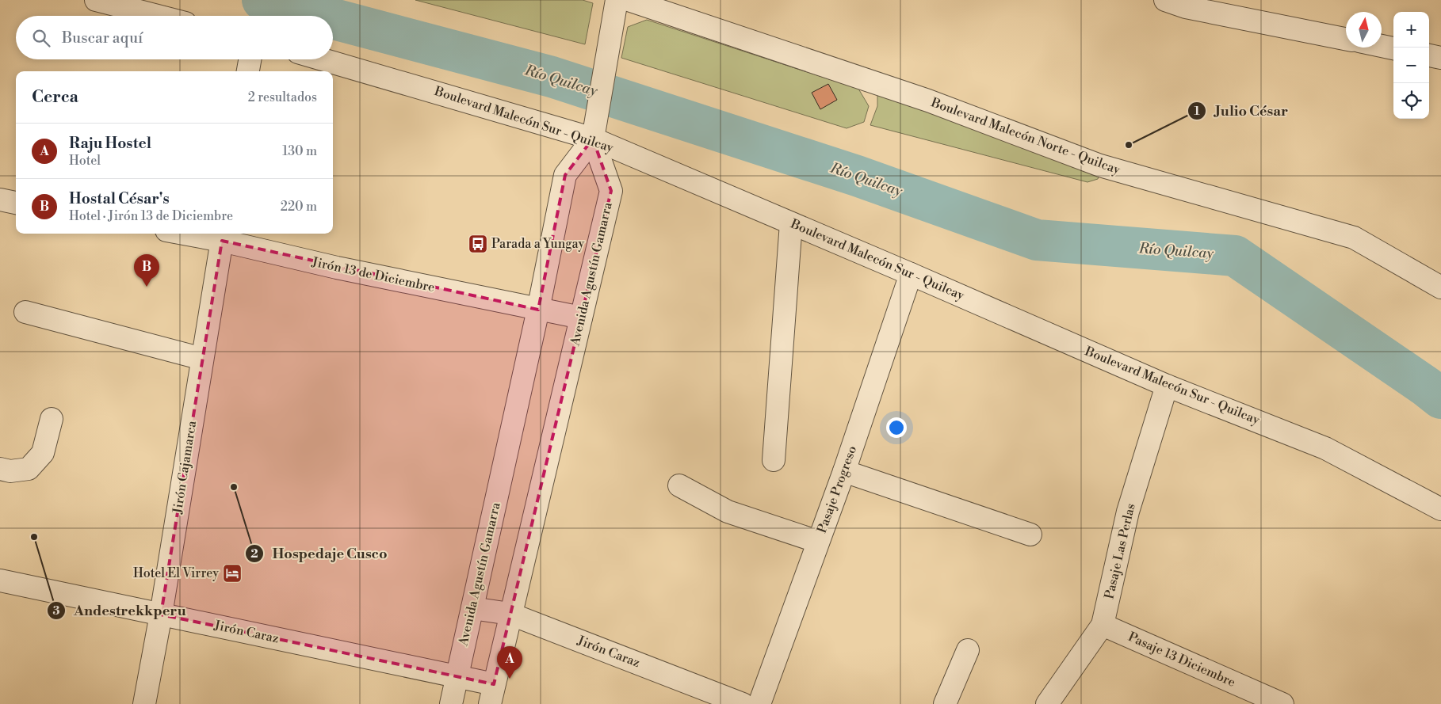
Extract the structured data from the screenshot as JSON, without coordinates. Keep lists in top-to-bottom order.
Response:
{
  "streets": {
    "street": [
      "Boulevard Malecón Sur - Quilcay",
      "Boulevard Malecón Norte - Quilcay",
      "Avenida Agustín Gamarra",
      "Jirón 13 de Diciembre",
      "Jirón Cajamarca",
      "Pasaje Progreso",
      "Pasaje Las Perlas",
      "Jirón Caraz",
      "Pasaje 13 Diciembre"
    ]
  },
  "crossings": [
    ["Boulevard Malecón Sur - Quilcay", "Avenida Agustín Gamarra"],
    ["Boulevard Malecón Sur - Quilcay", "Pasaje Progreso"],
    ["Boulevard Malecón Sur - Quilcay", "Pasaje Las Perlas"],
    ["Avenida Agustín Gamarra", "Jirón 13 de Diciembre"],
    ["Avenida Agustín Gamarra", "Jirón Caraz"],
    ["Jirón 13 de Diciembre", "Jirón Cajamarca"],
    ["Jirón Cajamarca", "Jirón Caraz"],
    ["Pasaje Las Perlas", "Pasaje 13 Diciembre"]
  ],
  "water": ["Río Quilcay"],
  "places": {
    "other": ["Julio César", "Hospedaje Cusco", "Andestrekkperu"],
    "bus stop": ["Parada a Yungay"],
    "hotel": ["Hotel El Virrey"]
  },
  "north": "top",
  "page": {
    "map_buttons": ["+", "−"],
    "search": "Buscar aquí",
    "heading": ["Cerca", "2 resultados"],
    "list": [
      {
        "mark": "A",
        "name": "Raju Hostel",
        "note": "Hotel",
        "value": "130 m"
      },
      {
        "mark": "B",
        "name": "Hostal César's",
        "note": "Hotel · Jirón 13 de Diciembre",
        "value": "220 m"
      }
    ],
    "pins": ["B", "A"]
  }
}
